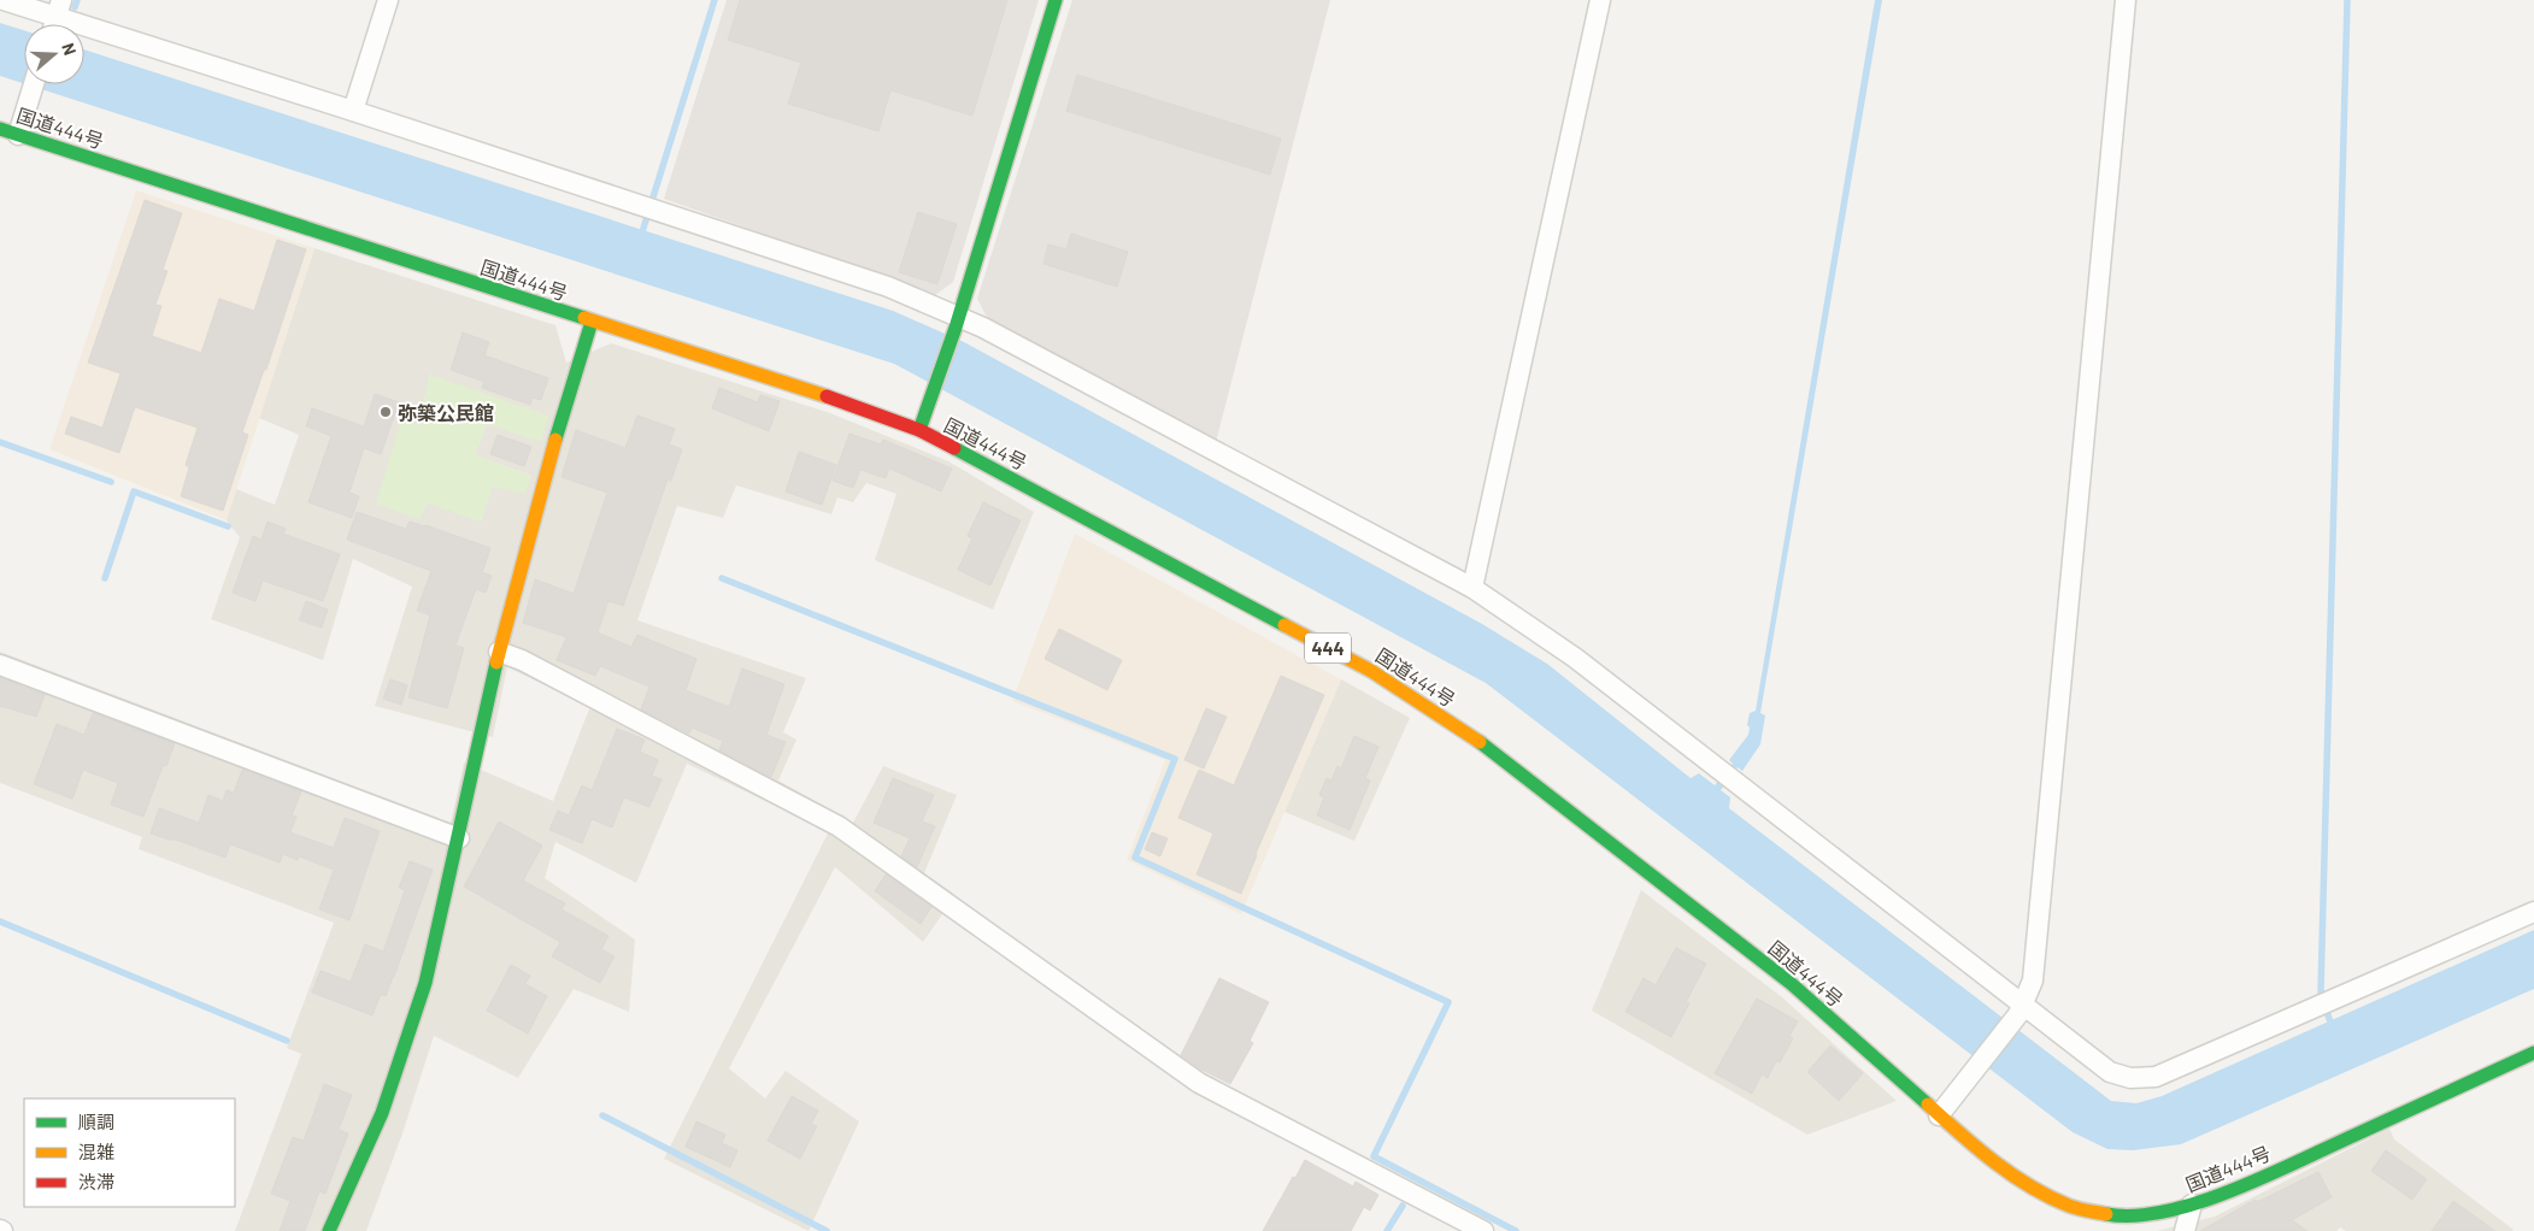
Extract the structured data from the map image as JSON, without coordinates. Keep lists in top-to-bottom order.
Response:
{
  "streets": {
    "main road": ["国道444号", "444"]
  },
  "places": ["弥築公民館"],
  "legend": ["順調", "混雑", "渋滞"],
  "north": "right"
}
